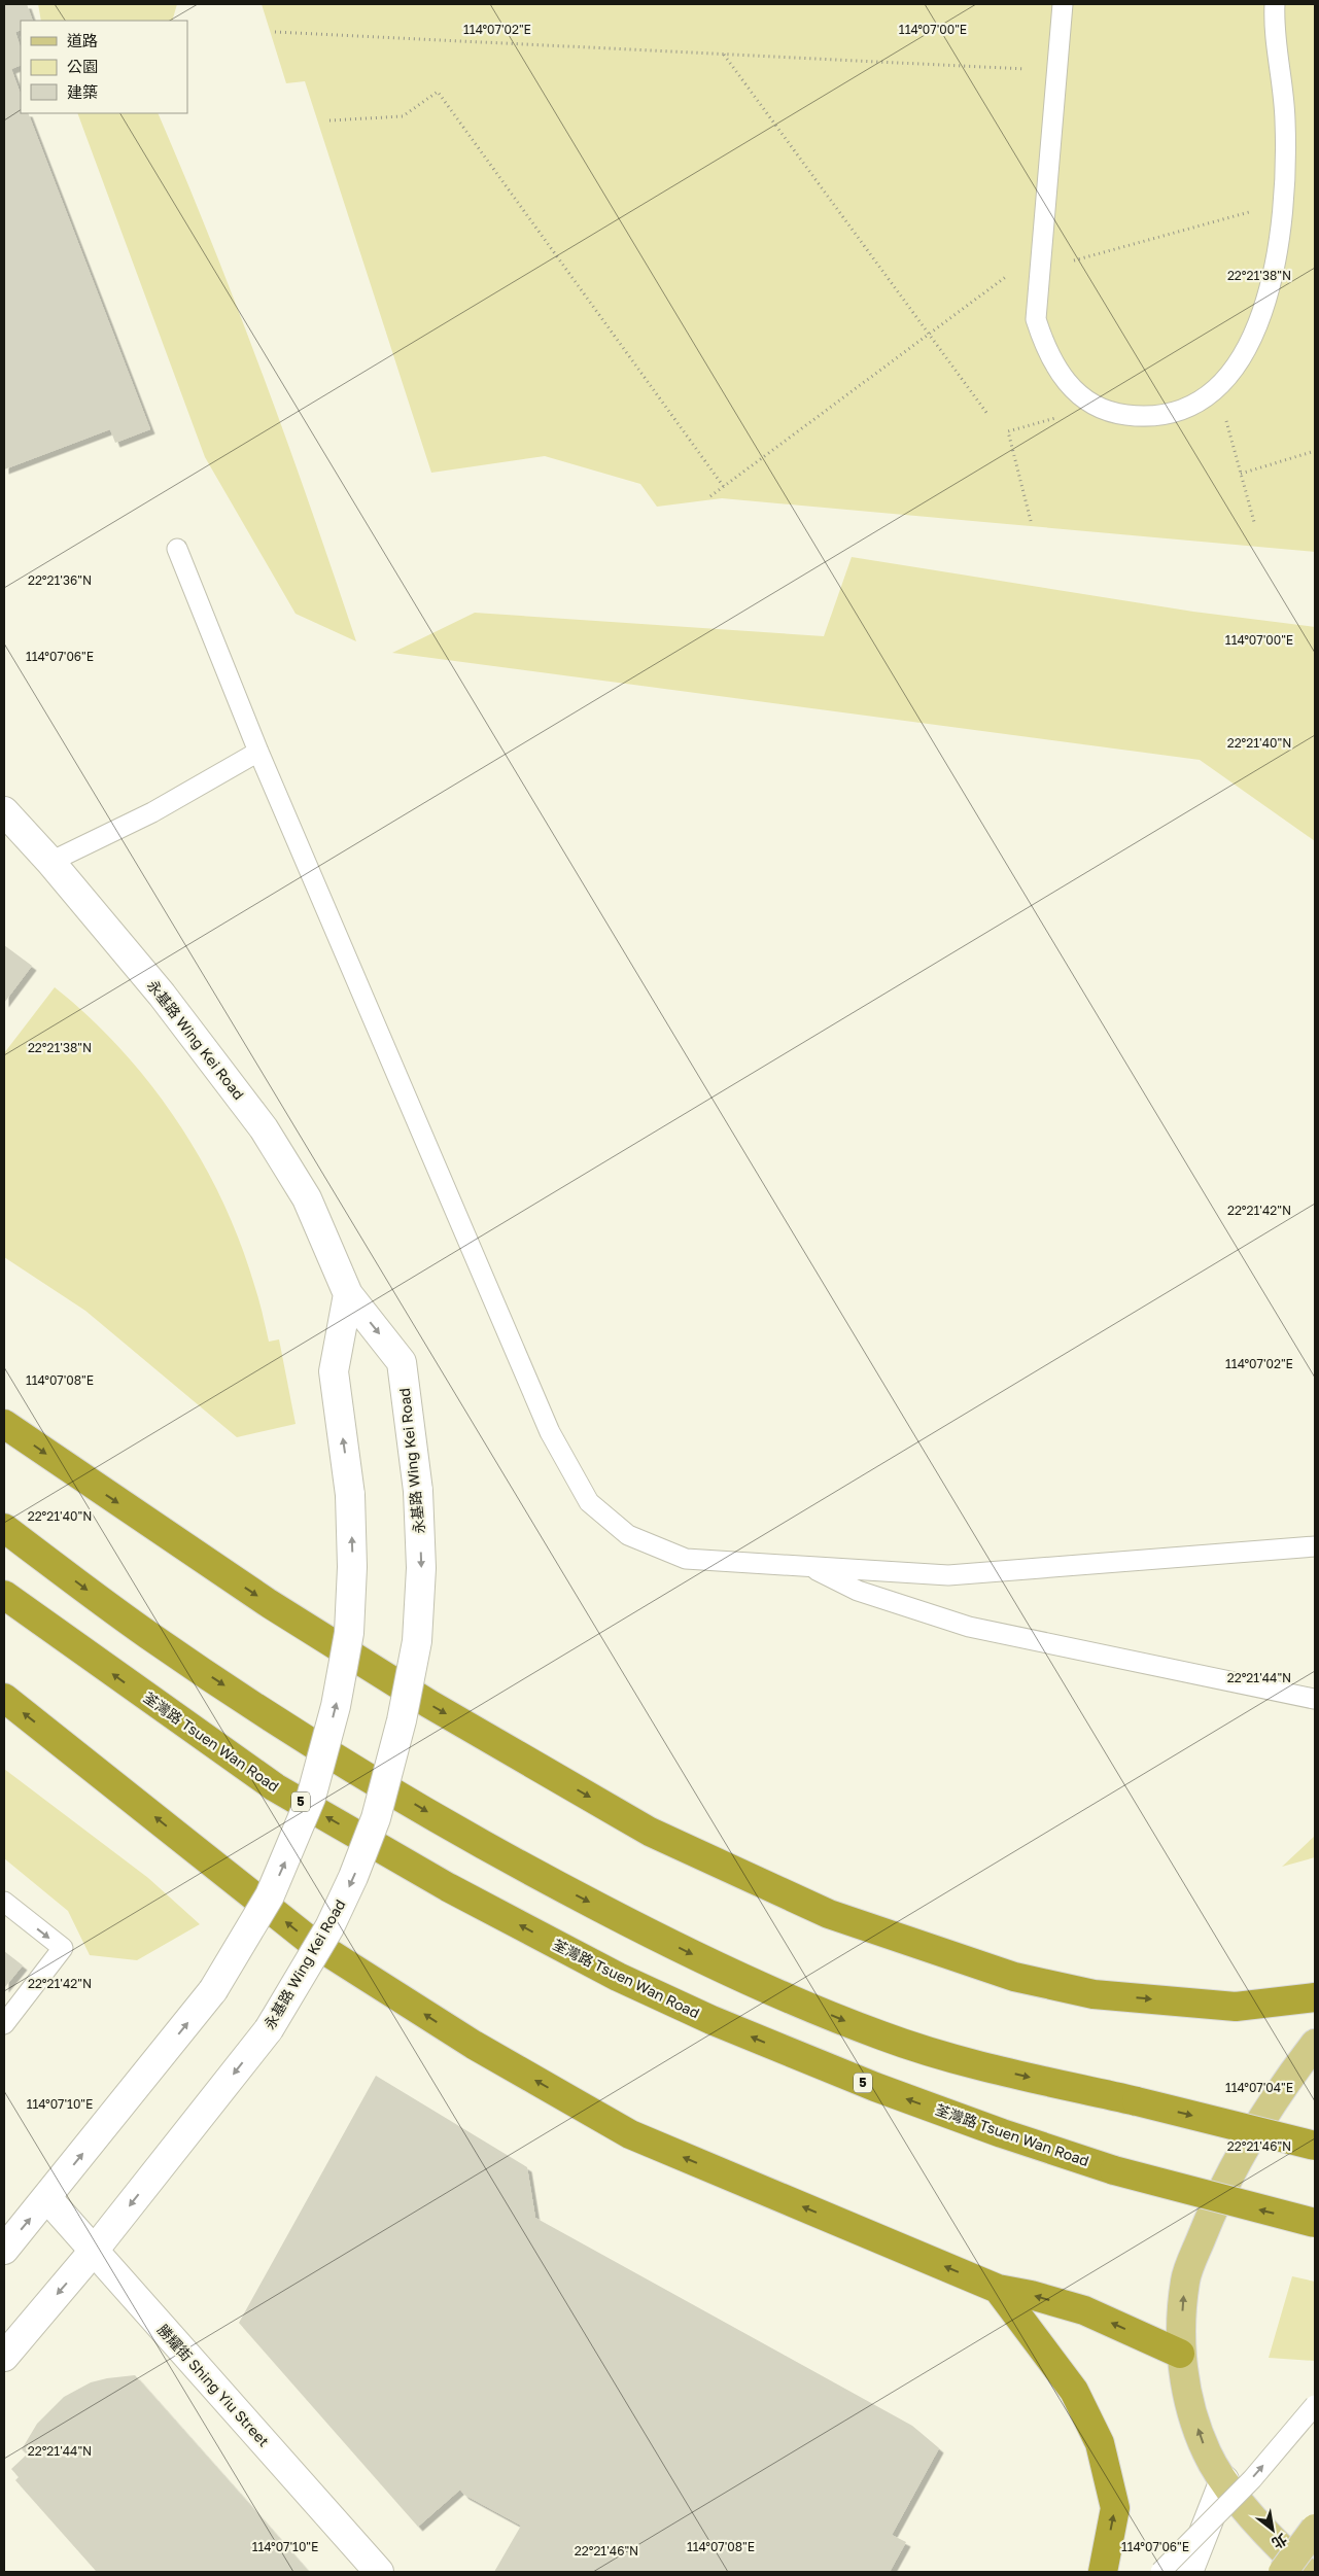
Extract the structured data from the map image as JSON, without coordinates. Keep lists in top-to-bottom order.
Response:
{
  "streets": {
    "highway": ["荃灣路 Tsuen Wan Road", "5"],
    "street": ["永基路 Wing Kei Road", "勝耀街 Shing Yiu Street"]
  },
  "crossings": [
    ["永基路 Wing Kei Road", "勝耀街 Shing Yiu Street"]
  ],
  "legend": ["道路", "公園", "建築"],
  "north": "bottom right",
  "coordinates": [
    "114°07'02\"E",
    "114°07'00\"E",
    "22°21'38\"N",
    "22°21'36\"N",
    "114°07'06\"E",
    "22°21'40\"N",
    "22°21'42\"N",
    "114°07'08\"E",
    "22°21'44\"N",
    "114°07'04\"E",
    "114°07'10\"E",
    "22°21'46\"N"
  ]
}
